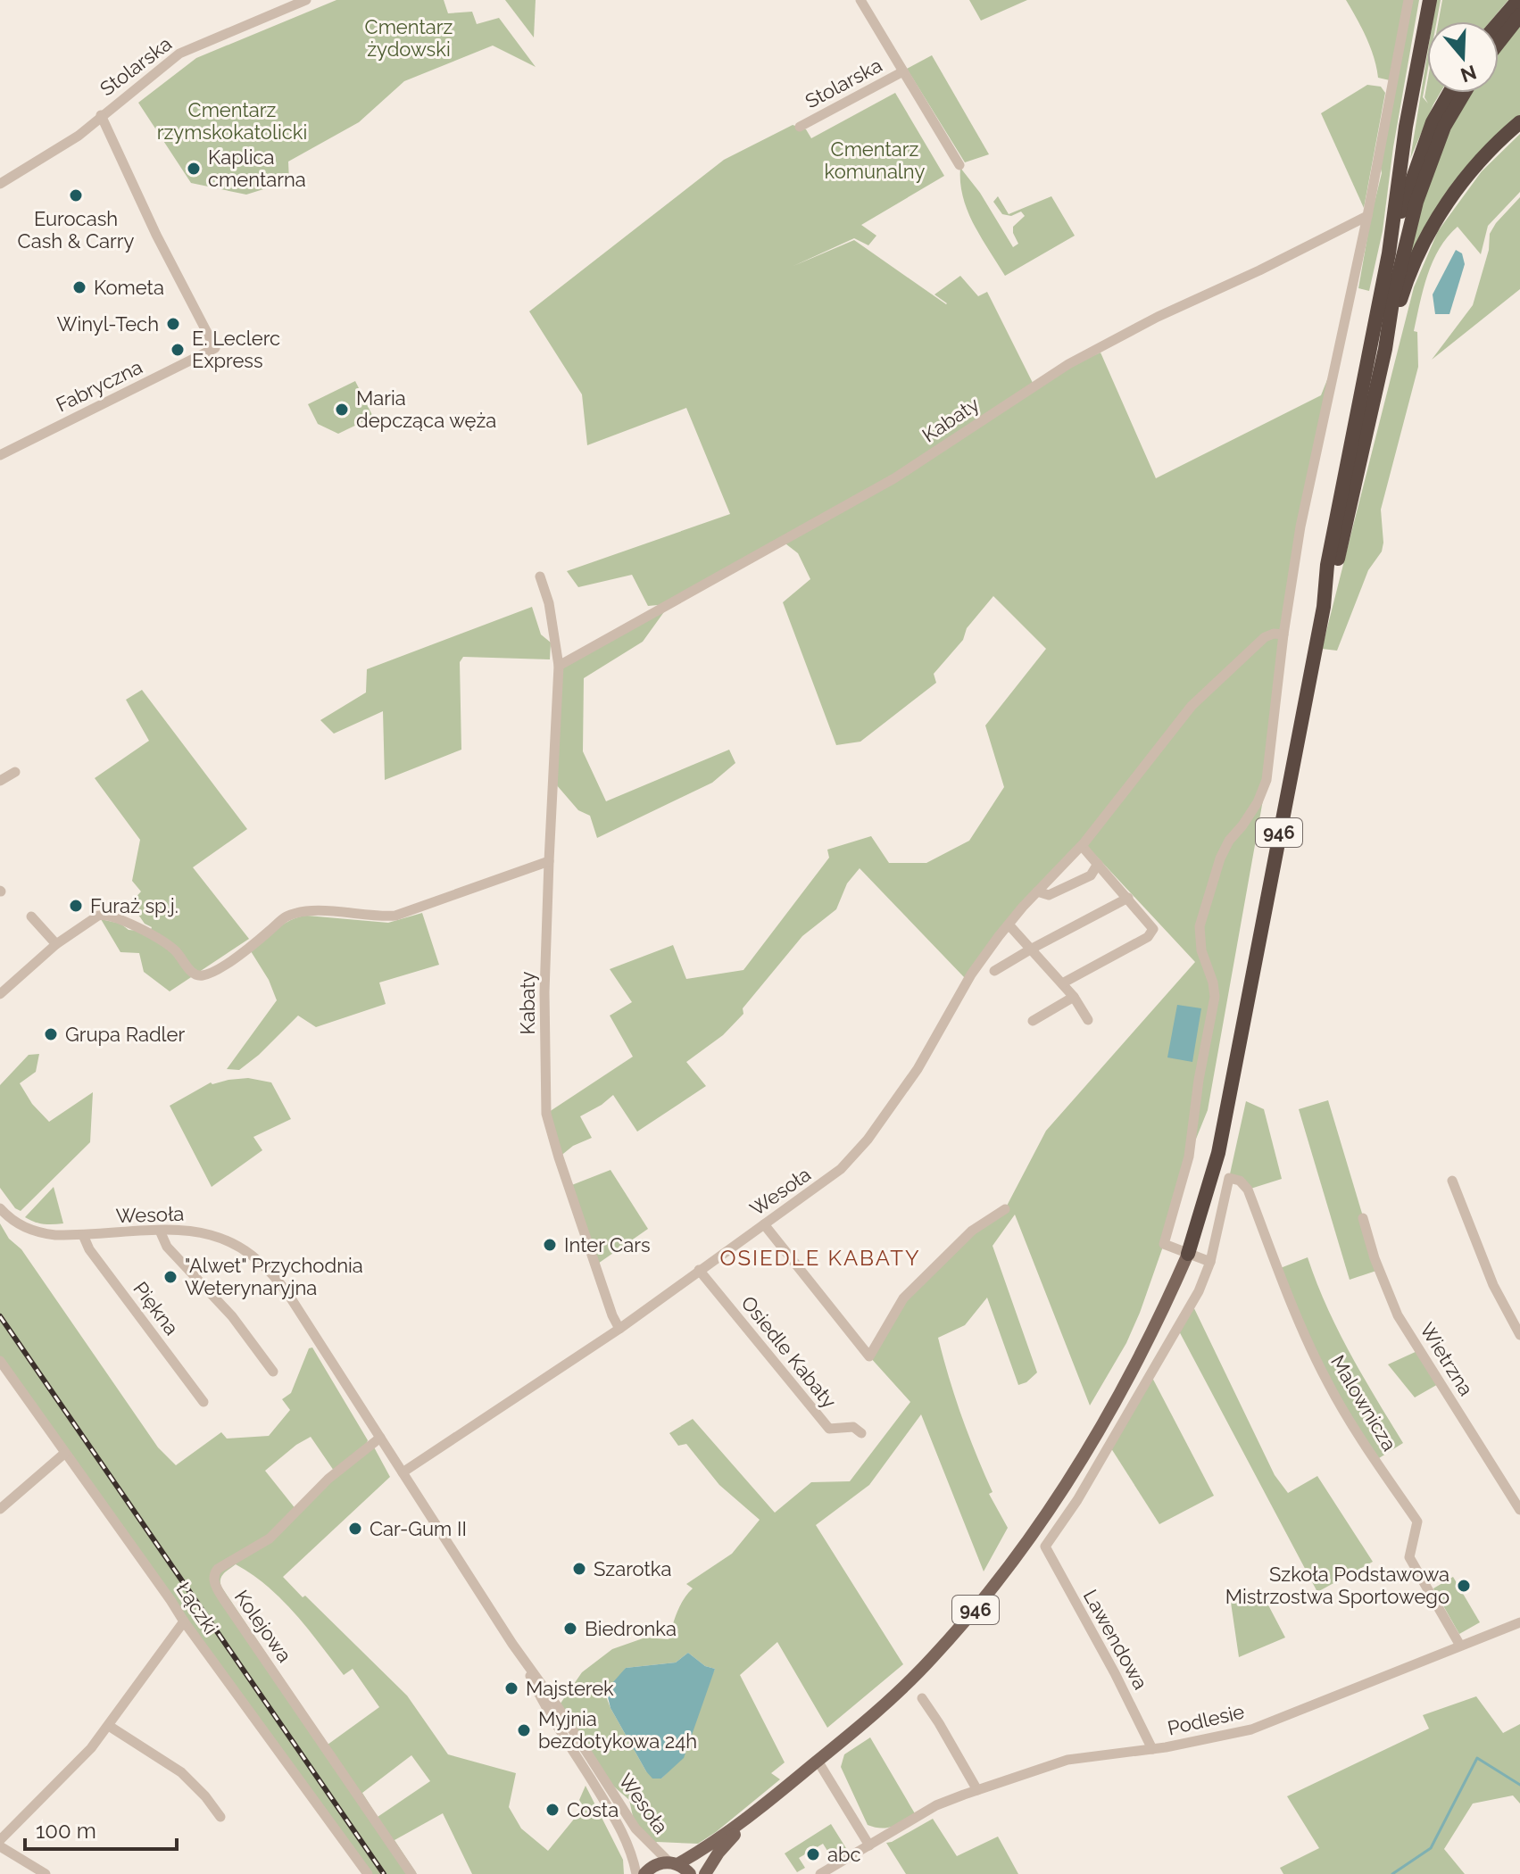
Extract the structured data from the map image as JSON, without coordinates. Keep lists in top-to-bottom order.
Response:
{
  "streets": {
    "highway": ["946"],
    "street": [
      "Stolarska",
      "Fabryczna",
      "Kabaty",
      "Wesoła",
      "Piękna",
      "Osiedle Kabaty",
      "Wietrzna",
      "Malownicza",
      "Łączki",
      "Kolejowa",
      "Lawendowa",
      "Podlesie"
    ]
  },
  "crossings": [
    ["Stolarska", "Fabryczna"],
    ["Kabaty", "Wesoła"],
    ["946", "Wesoła"],
    ["Wesoła", "Piękna"],
    ["Wesoła", "Osiedle Kabaty"],
    ["Wesoła", "Kolejowa"],
    ["Malownicza", "Lawendowa"],
    ["Malownicza", "Podlesie"],
    ["Lawendowa", "Podlesie"]
  ],
  "districts": ["OSIEDLE KABATY"],
  "parks": ["Cmentarz żydowski", "Cmentarz rzymskokatolicki", "Cmentarz komunalny"],
  "places": [
    "Kaplica cmentarna",
    "Eurocash Cash & Carry",
    "Kometa",
    "Winyl-Tech",
    "E. Leclerc Express",
    "Maria depcząca węża",
    "Furaż sp.j.",
    "Grupa Radler",
    "Inter Cars",
    "\"Alwet\" Przychodnia Weterynaryjna",
    "Car-Gum II",
    "Szarotka",
    "Szkoła Podstawowa Mistrzostwa Sportowego",
    "Biedronka",
    "Majsterek",
    "Myjnia bezdotykowa 24h",
    "Costa",
    "abc"
  ],
  "scale_bar": "100 m",
  "north": "bottom"
}
